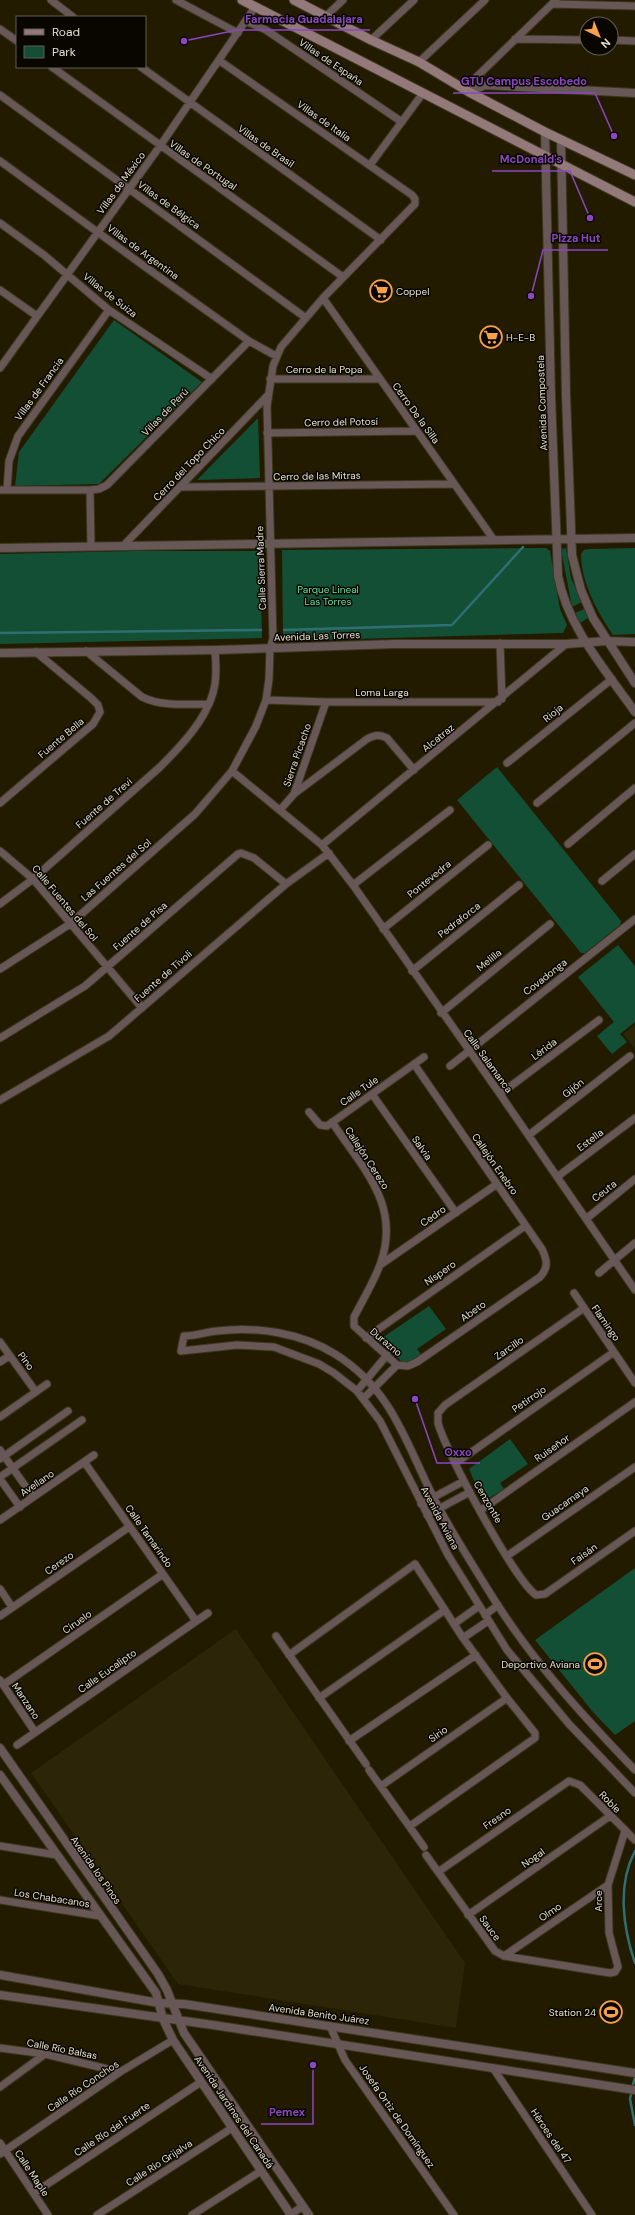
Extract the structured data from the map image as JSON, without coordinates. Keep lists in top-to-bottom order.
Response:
{
  "streets": {
    "street": [
      "Villas de España",
      "Villas de Italia",
      "Villas de Brasil",
      "Villas de Portugal",
      "Villas de México",
      "Villas de Bélgica",
      "Villas de Argentina",
      "Villas de Suiza",
      "Cerro de la Popa",
      "Villas de Francia",
      "Avenida Compostela",
      "Villas de Perú",
      "Cerro De la Silla",
      "Cerro del Potosí",
      "Cerro del Topo Chico",
      "Cerro de las Mitras",
      "Calle Sierra Madre",
      "Avenida Las Torres",
      "Loma Larga",
      "Rioja",
      "Fuente Bella",
      "Alcatraz",
      "Sierra Picacho",
      "Fuente de Trevi",
      "Las Fuentes del Sol",
      "Pontevedra",
      "Calle Fuentes del Sol",
      "Pedraforca",
      "Fuente de Pisa",
      "Melilla",
      "Fuente de Tívoli",
      "Covadonga",
      "Lérida",
      "Calle Salamanca",
      "Gijón",
      "Calle Tule",
      "Estella",
      "Salvia",
      "Callejón Cerezo",
      "Callejón Enebro",
      "Ceuta",
      "Cedro",
      "Níspero",
      "Abeto",
      "Flamingo",
      "Durazno",
      "Zarcillo",
      "Pino",
      "Petirrojo",
      "Ruiseñor",
      "Avellano",
      "Cenzontle",
      "Guacamaya",
      "Avenida Aviana",
      "Calle Tamarindo",
      "Faisán",
      "Cerezo",
      "Ciruelo",
      "Calle Eucalipto",
      "Manzano",
      "Sirio",
      "Roble",
      "Fresno",
      "Nogal",
      "Avenida los Pinos",
      "Los Chabacanos",
      "Arce",
      "Olmo",
      "Sauce",
      "Avenida Benito Juárez",
      "Calle Río Balsas",
      "Calle Río Conchos",
      "Avenida Jardines del Canadá",
      "Josefa Ortiz de Domínguez",
      "Calle Río del Fuerte",
      "Héroes del 47",
      "Calle Río Grijalva",
      "Calle Maple"
    ]
  },
  "crossings": [
    ["Villas de España", "Villas de México"],
    ["Villas de Italia", "Villas de Brasil"],
    ["Villas de Italia", "Villas de México"],
    ["Villas de Brasil", "Villas de México"],
    ["Villas de Portugal", "Villas de México"],
    ["Villas de México", "Villas de Bélgica"],
    ["Villas de México", "Villas de Argentina"],
    ["Villas de México", "Villas de Suiza"],
    ["Villas de Argentina", "Villas de Perú"],
    ["Villas de Argentina", "Calle Sierra Madre"],
    ["Villas de Suiza", "Villas de Francia"],
    ["Villas de Suiza", "Villas de Perú"],
    ["Cerro de la Popa", "Cerro De la Silla"],
    ["Cerro de la Popa", "Calle Sierra Madre"],
    ["Villas de Francia", "Villas de Perú"],
    ["Avenida Compostela", "Avenida Las Torres"],
    ["Avenida Compostela", "Rioja"],
    ["Cerro De la Silla", "Cerro del Potosí"],
    ["Cerro De la Silla", "Cerro de las Mitras"],
    ["Cerro del Potosí", "Calle Sierra Madre"],
    ["Cerro del Topo Chico", "Cerro de las Mitras"],
    ["Cerro del Topo Chico", "Calle Sierra Madre"],
    ["Cerro de las Mitras", "Calle Sierra Madre"],
    ["Calle Sierra Madre", "Avenida Las Torres"],
    ["Calle Sierra Madre", "Loma Larga"],
    ["Calle Sierra Madre", "Las Fuentes del Sol"],
    ["Calle Sierra Madre", "Calle Salamanca"],
    ["Avenida Las Torres", "Fuente Bella"],
    ["Avenida Las Torres", "Alcatraz"],
    ["Avenida Las Torres", "Fuente de Trevi"],
    ["Loma Larga", "Alcatraz"],
    ["Loma Larga", "Sierra Picacho"],
    ["Alcatraz", "Calle Salamanca"],
    ["Sierra Picacho", "Calle Salamanca"],
    ["Fuente de Trevi", "Calle Fuentes del Sol"],
    ["Las Fuentes del Sol", "Calle Fuentes del Sol"],
    ["Las Fuentes del Sol", "Calle Salamanca"],
    ["Pontevedra", "Calle Salamanca"],
    ["Calle Fuentes del Sol", "Fuente de Pisa"],
    ["Calle Fuentes del Sol", "Fuente de Tívoli"],
    ["Pedraforca", "Calle Salamanca"],
    ["Fuente de Pisa", "Fuente de Tívoli"],
    ["Melilla", "Calle Salamanca"],
    ["Fuente de Tívoli", "Calle Salamanca"],
    ["Covadonga", "Calle Salamanca"],
    ["Lérida", "Calle Salamanca"],
    ["Calle Salamanca", "Gijón"],
    ["Calle Salamanca", "Estella"],
    ["Calle Salamanca", "Ceuta"],
    ["Calle Tule", "Salvia"],
    ["Calle Tule", "Callejón Cerezo"],
    ["Calle Tule", "Callejón Enebro"],
    ["Salvia", "Cedro"],
    ["Callejón Cerezo", "Cedro"],
    ["Callejón Cerezo", "Durazno"],
    ["Callejón Enebro", "Cedro"],
    ["Callejón Enebro", "Níspero"],
    ["Callejón Enebro", "Abeto"],
    ["Níspero", "Durazno"],
    ["Abeto", "Durazno"],
    ["Flamingo", "Zarcillo"],
    ["Flamingo", "Petirrojo"],
    ["Zarcillo", "Cenzontle"],
    ["Petirrojo", "Cenzontle"],
    ["Ruiseñor", "Cenzontle"],
    ["Avellano", "Calle Tamarindo"],
    ["Cenzontle", "Guacamaya"],
    ["Cenzontle", "Faisán"],
    ["Calle Tamarindo", "Cerezo"],
    ["Calle Tamarindo", "Ciruelo"],
    ["Calle Tamarindo", "Calle Eucalipto"],
    ["Ciruelo", "Manzano"],
    ["Calle Eucalipto", "Manzano"],
    ["Roble", "Fresno"],
    ["Roble", "Nogal"],
    ["Roble", "Arce"],
    ["Fresno", "Sauce"],
    ["Nogal", "Sauce"],
    ["Avenida los Pinos", "Avenida Benito Juárez"],
    ["Avenida los Pinos", "Avenida Jardines del Canadá"],
    ["Arce", "Olmo"],
    ["Arce", "Sauce"],
    ["Olmo", "Sauce"],
    ["Avenida Benito Juárez", "Avenida Jardines del Canadá"],
    ["Avenida Benito Juárez", "Josefa Ortiz de Domínguez"],
    ["Calle Río Balsas", "Calle Río Conchos"],
    ["Calle Río Conchos", "Avenida Jardines del Canadá"],
    ["Calle Río Conchos", "Calle Maple"],
    ["Avenida Jardines del Canadá", "Calle Río del Fuerte"],
    ["Avenida Jardines del Canadá", "Calle Río Grijalva"],
    ["Calle Río del Fuerte", "Calle Maple"]
  ],
  "parks": ["Parque Lineal Las Torres"],
  "places": {
    "other": [
      "Farmacia Guadalajara",
      "GTU Campus Escobedo",
      "McDonald's",
      "Pizza Hut",
      "Oxxo",
      "Pemex"
    ],
    "supermarket": ["Coppel", "H-E-B"],
    "sports": ["Deportivo Aviana", "Station 24"]
  },
  "legend": ["Road", "Park"],
  "north": "bottom right"
}
